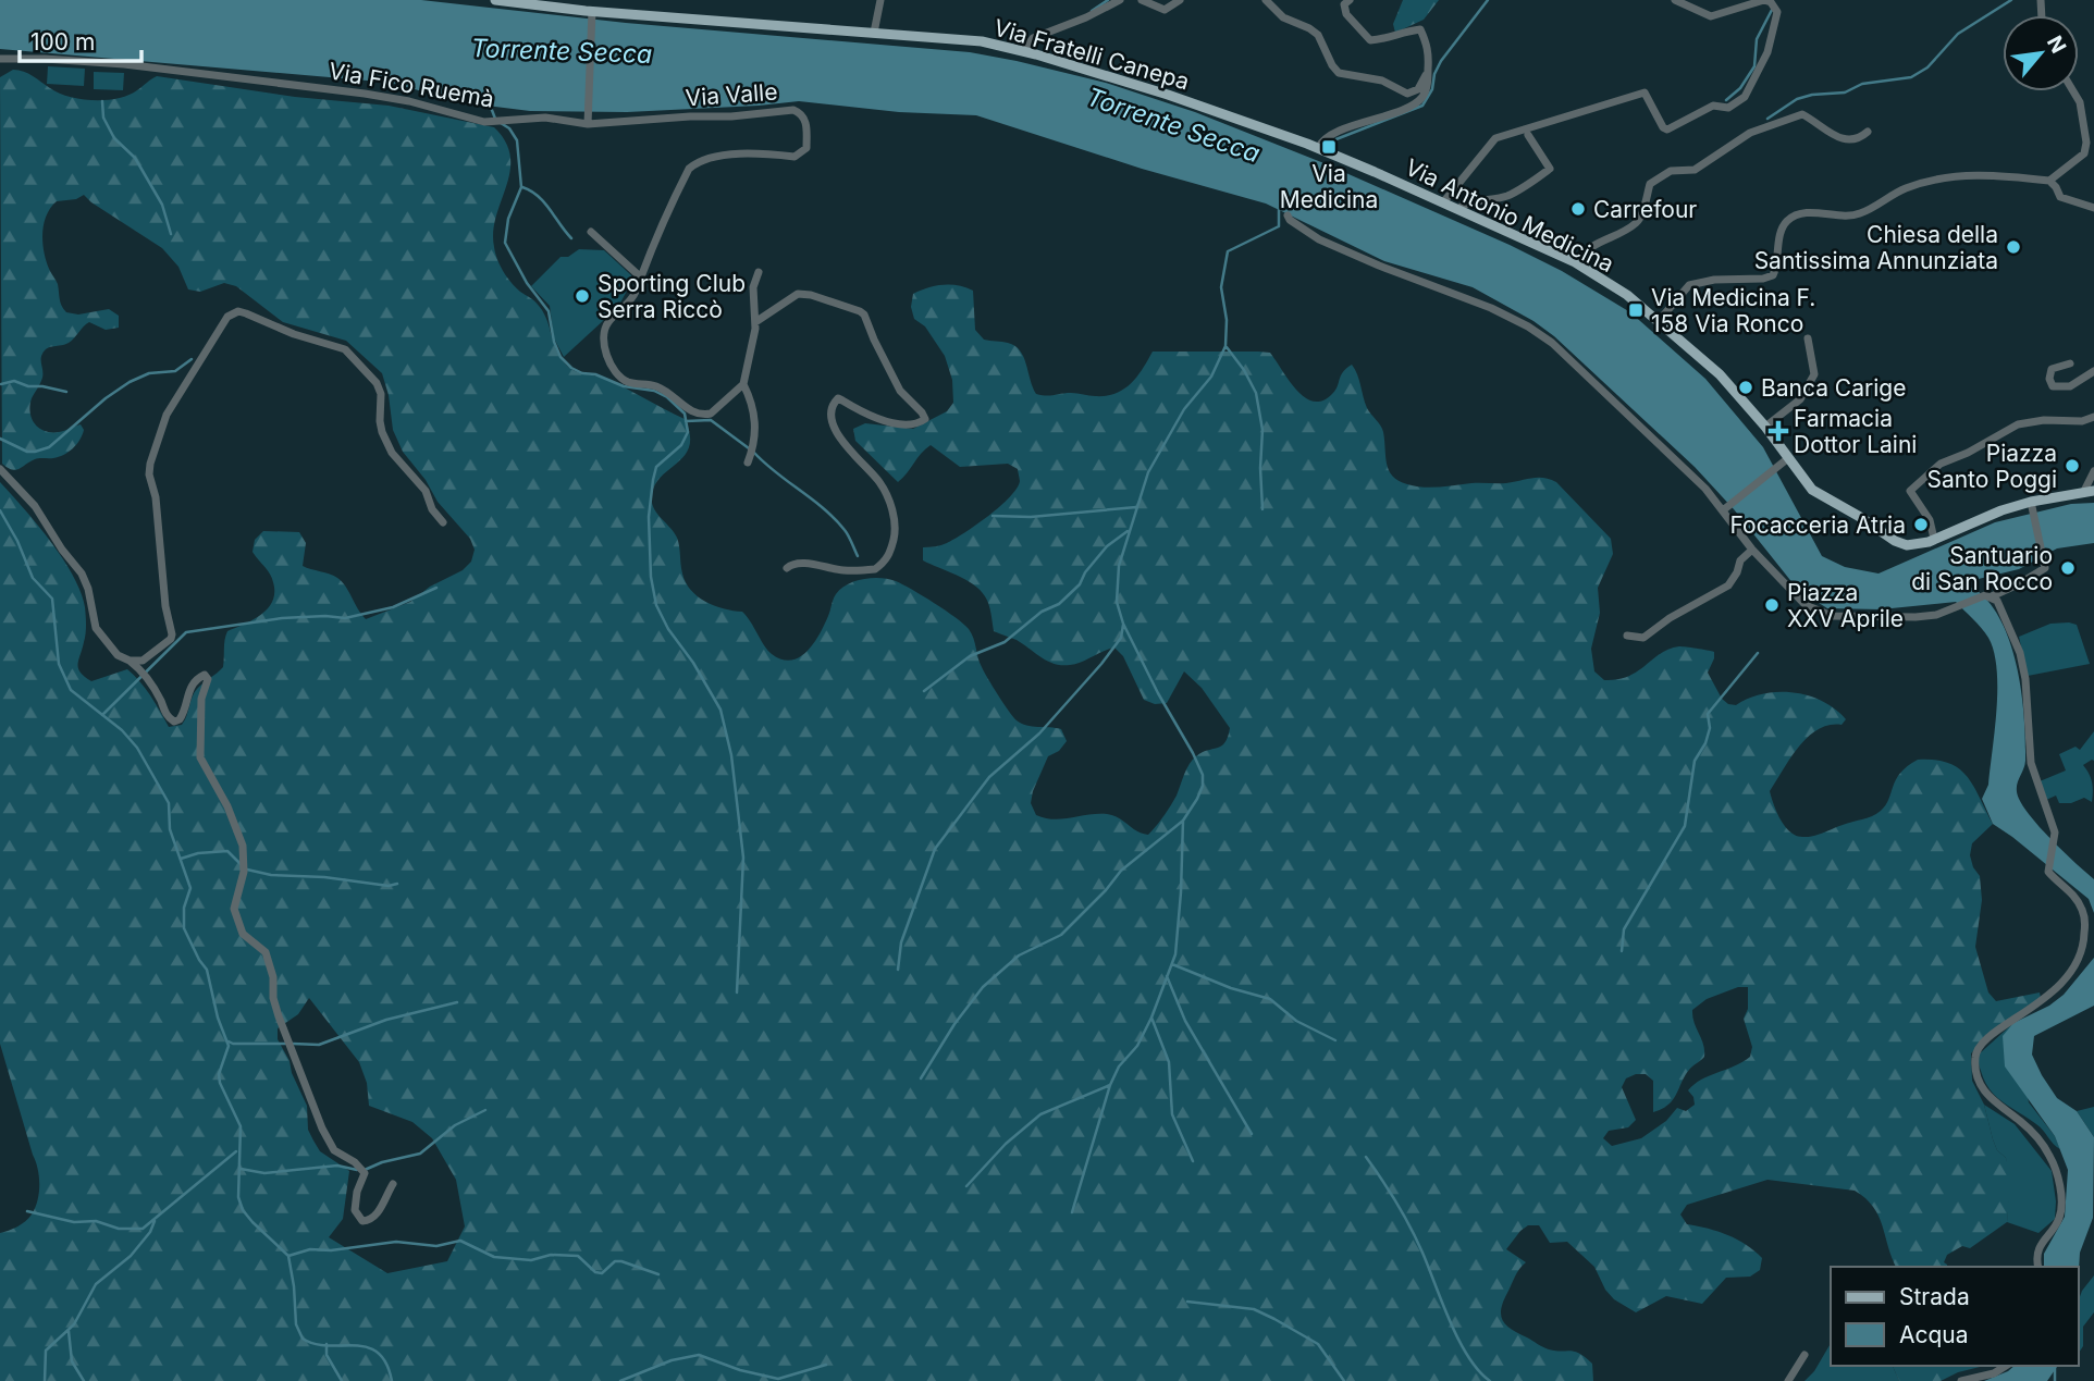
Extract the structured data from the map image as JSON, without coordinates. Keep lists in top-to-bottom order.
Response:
{
  "streets": {
    "main road": ["Via Fratelli Canepa", "Via Antonio Medicina"],
    "street": ["Via Fico Ruemà", "Via Valle"]
  },
  "crossings": [
    ["Via Fratelli Canepa", "Via Antonio Medicina"],
    ["Via Fico Ruemà", "Via Valle"]
  ],
  "water": ["Torrente Secca"],
  "places": {
    "transit": ["Via Medicina", "Via Medicina F. 158 Via Ronco"],
    "other": [
      "Carrefour",
      "Chiesa della Santissima Annunziata",
      "Sporting Club Serra Riccò",
      "Banca Carige",
      "Piazza Santo Poggi",
      "Focacceria Atria",
      "Santuario di San Rocco",
      "Piazza XXV Aprile"
    ],
    "health": ["Farmacia Dottor Laini"]
  },
  "legend": ["Strada", "Acqua"],
  "scale_bar": "100 m",
  "north": "top right"
}
